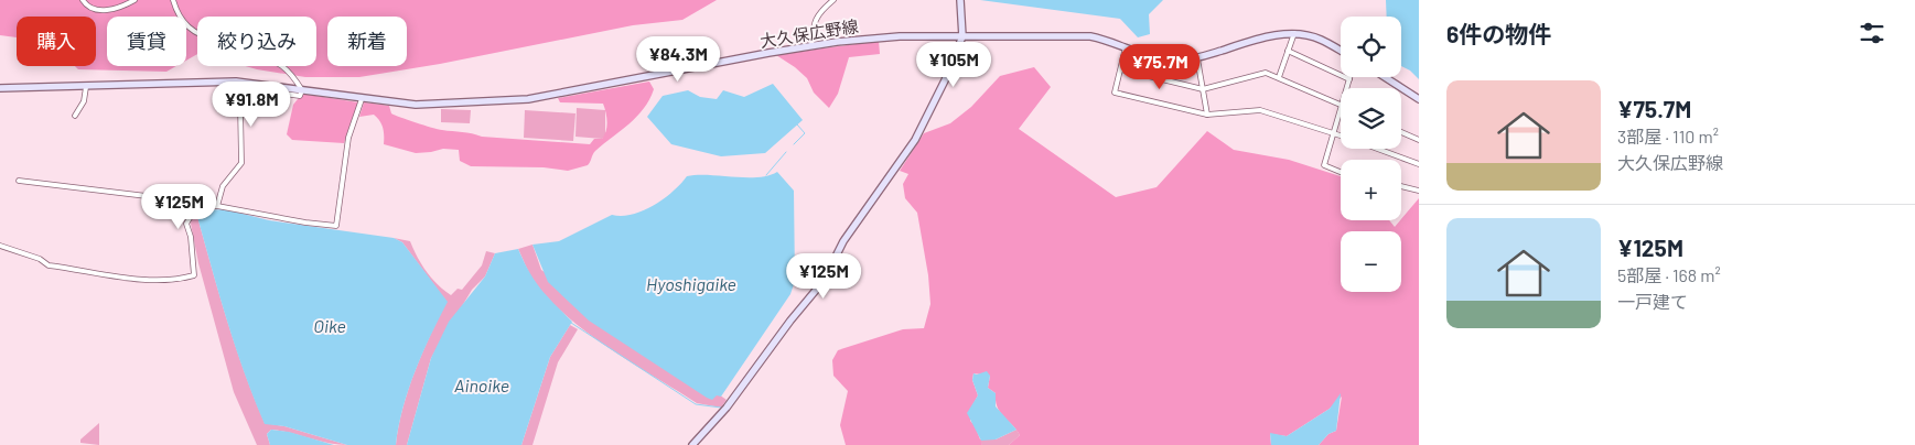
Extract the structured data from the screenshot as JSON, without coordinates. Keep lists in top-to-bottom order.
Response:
{
  "streets": {
    "street": ["大久保広野線"]
  },
  "water": ["Hyoshigaike", "Oike", "Ainoike"],
  "page": {
    "heading": "6件の物件",
    "map_buttons": ["+", "−"],
    "chip": [
      "購入",
      "賃貸",
      "絞り込み",
      "新着"
    ],
    "price": [
      "¥84.3M",
      "¥105M",
      "¥75.7M",
      "¥91.8M",
      "¥125M",
      "¥125M"
    ],
    "list": [
      {
        "name": "¥75.7M",
        "note": "3部屋 · 110 m² · 大久保広野線"
      },
      {
        "name": "¥125M",
        "note": "5部屋 · 168 m² · 一戸建て"
      }
    ]
  }
}
